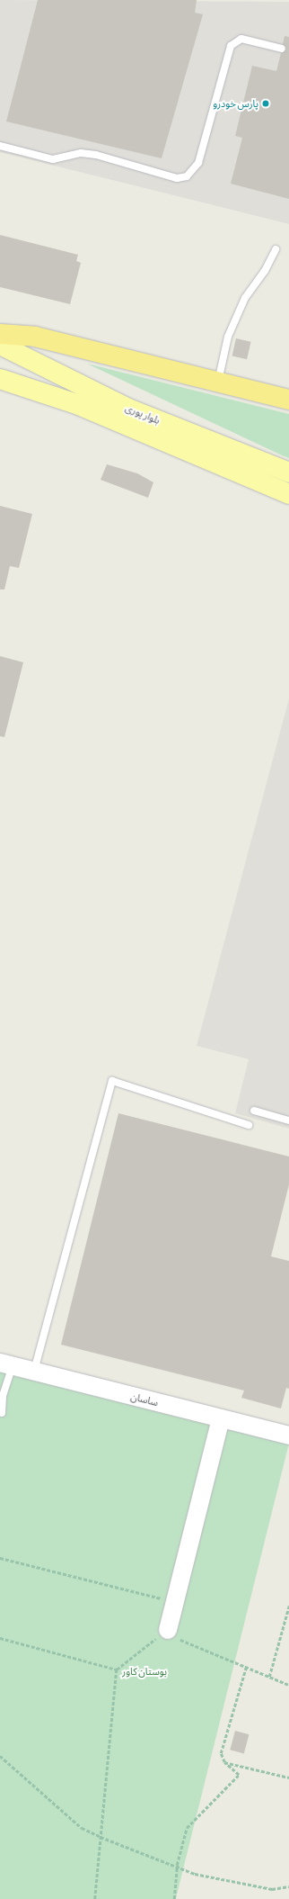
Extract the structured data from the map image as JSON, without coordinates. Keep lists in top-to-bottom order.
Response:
{
  "streets": {
    "main road": ["بلوار پوری"],
    "street": ["ساسان"]
  },
  "parks": ["بوستان کاور"],
  "places": ["پارس خودرو"]
}
